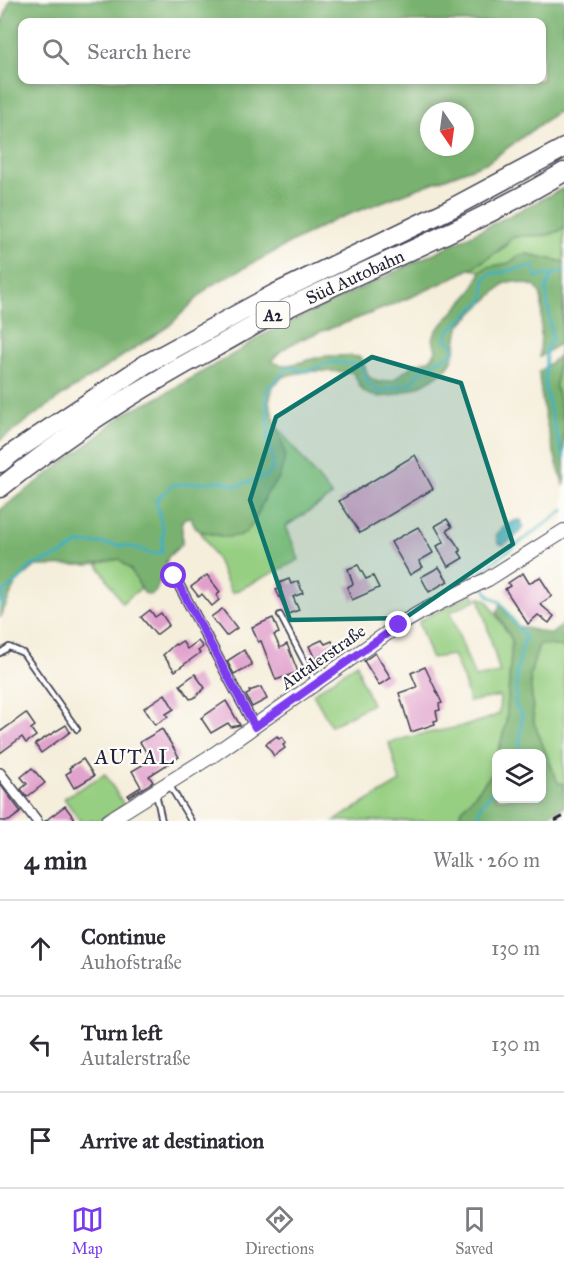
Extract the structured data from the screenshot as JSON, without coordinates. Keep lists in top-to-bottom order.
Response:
{
  "streets": {
    "highway": ["Süd Autobahn", "A2"],
    "main road": ["Autalerstraße"]
  },
  "districts": ["AUTAL"],
  "north": "bottom",
  "page": {
    "search": "Search here",
    "heading": ["4 min", "Walk · 260 m"],
    "list": [
      ["Continue", "Auhofstraße", "130 m"],
      ["Turn left", "Autalerstraße", "130 m"],
      "Arrive at destination"
    ],
    "nav": ["Map", "Directions", "Saved"]
  }
}
